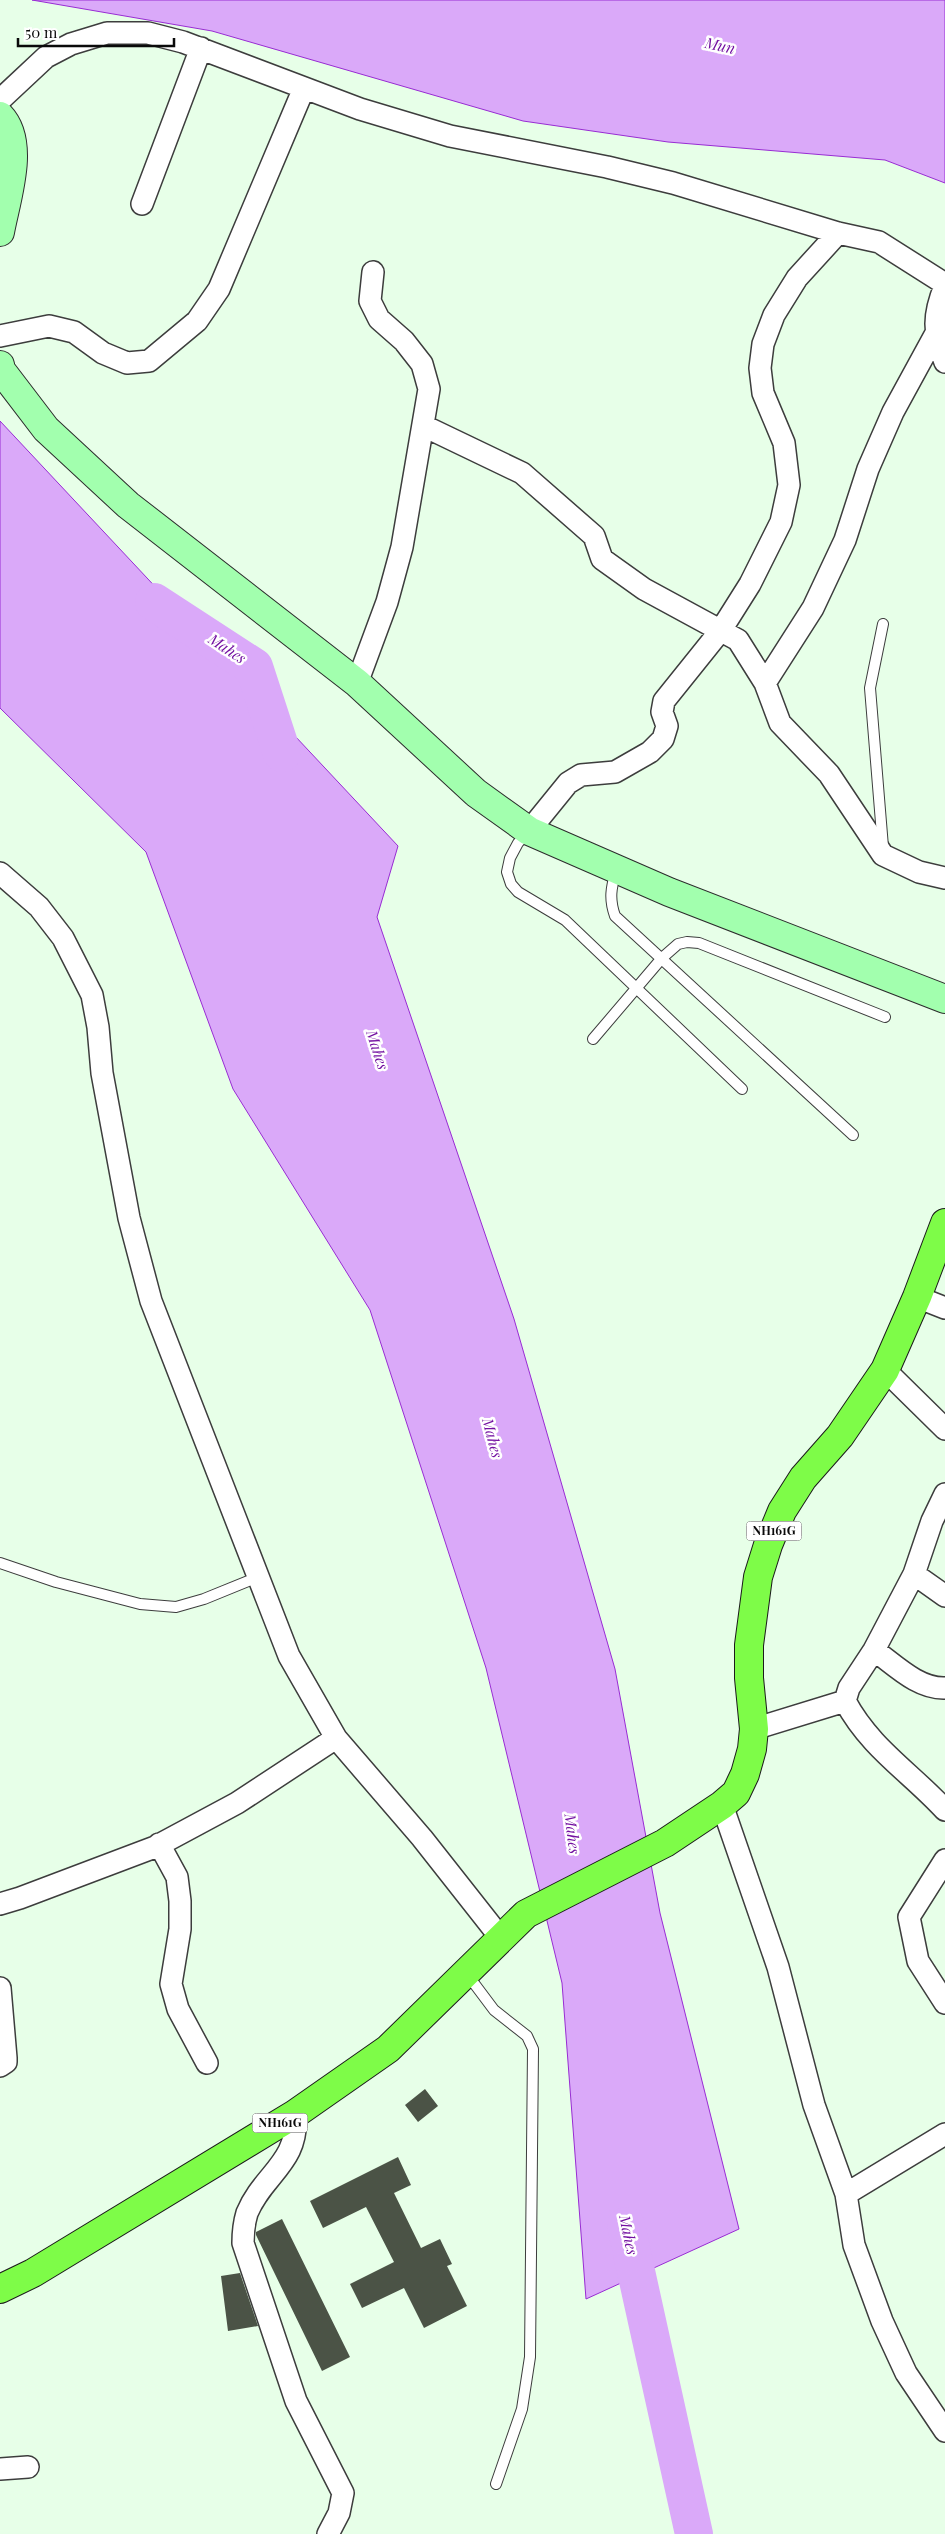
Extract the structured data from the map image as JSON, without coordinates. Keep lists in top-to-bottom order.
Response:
{
  "streets": {
    "highway": ["NH161G"]
  },
  "water": ["Mun", "Mahes"],
  "scale_bar": "50 m"
}
